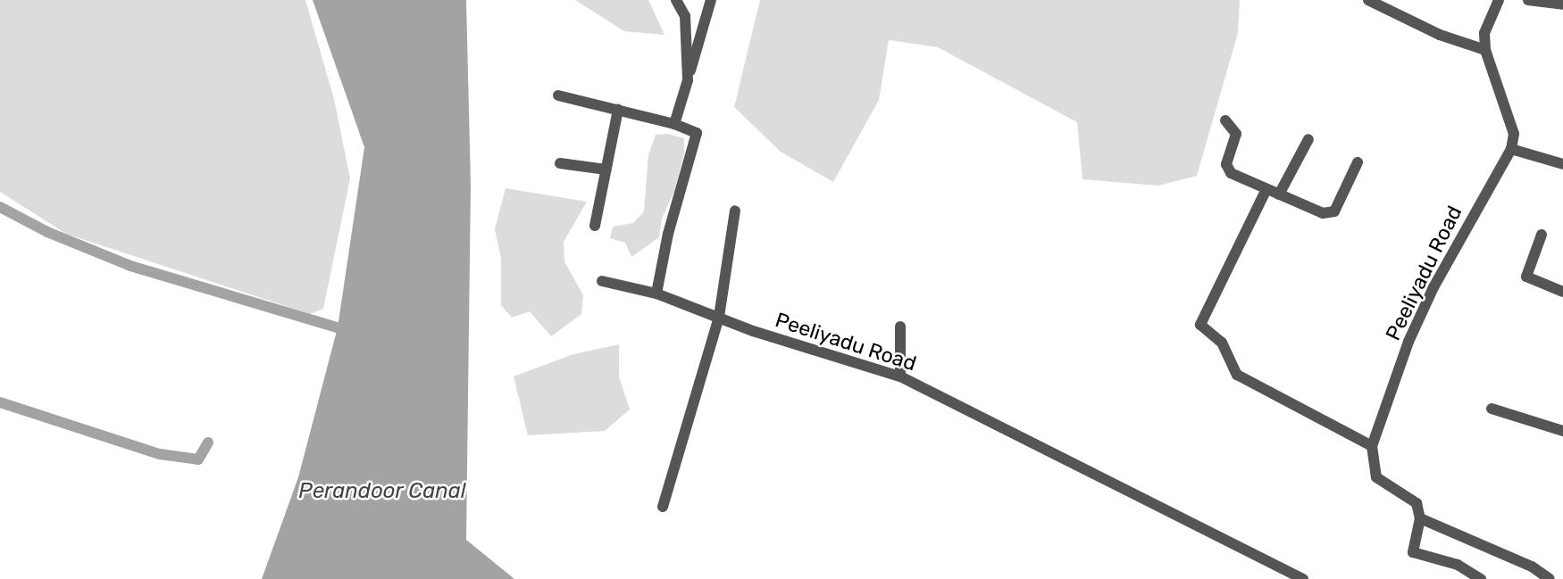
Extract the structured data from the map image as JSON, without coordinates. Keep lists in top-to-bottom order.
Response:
{
  "streets": {
    "street": ["Peeliyadu Road"]
  },
  "water": ["Perandoor Canal"]
}
